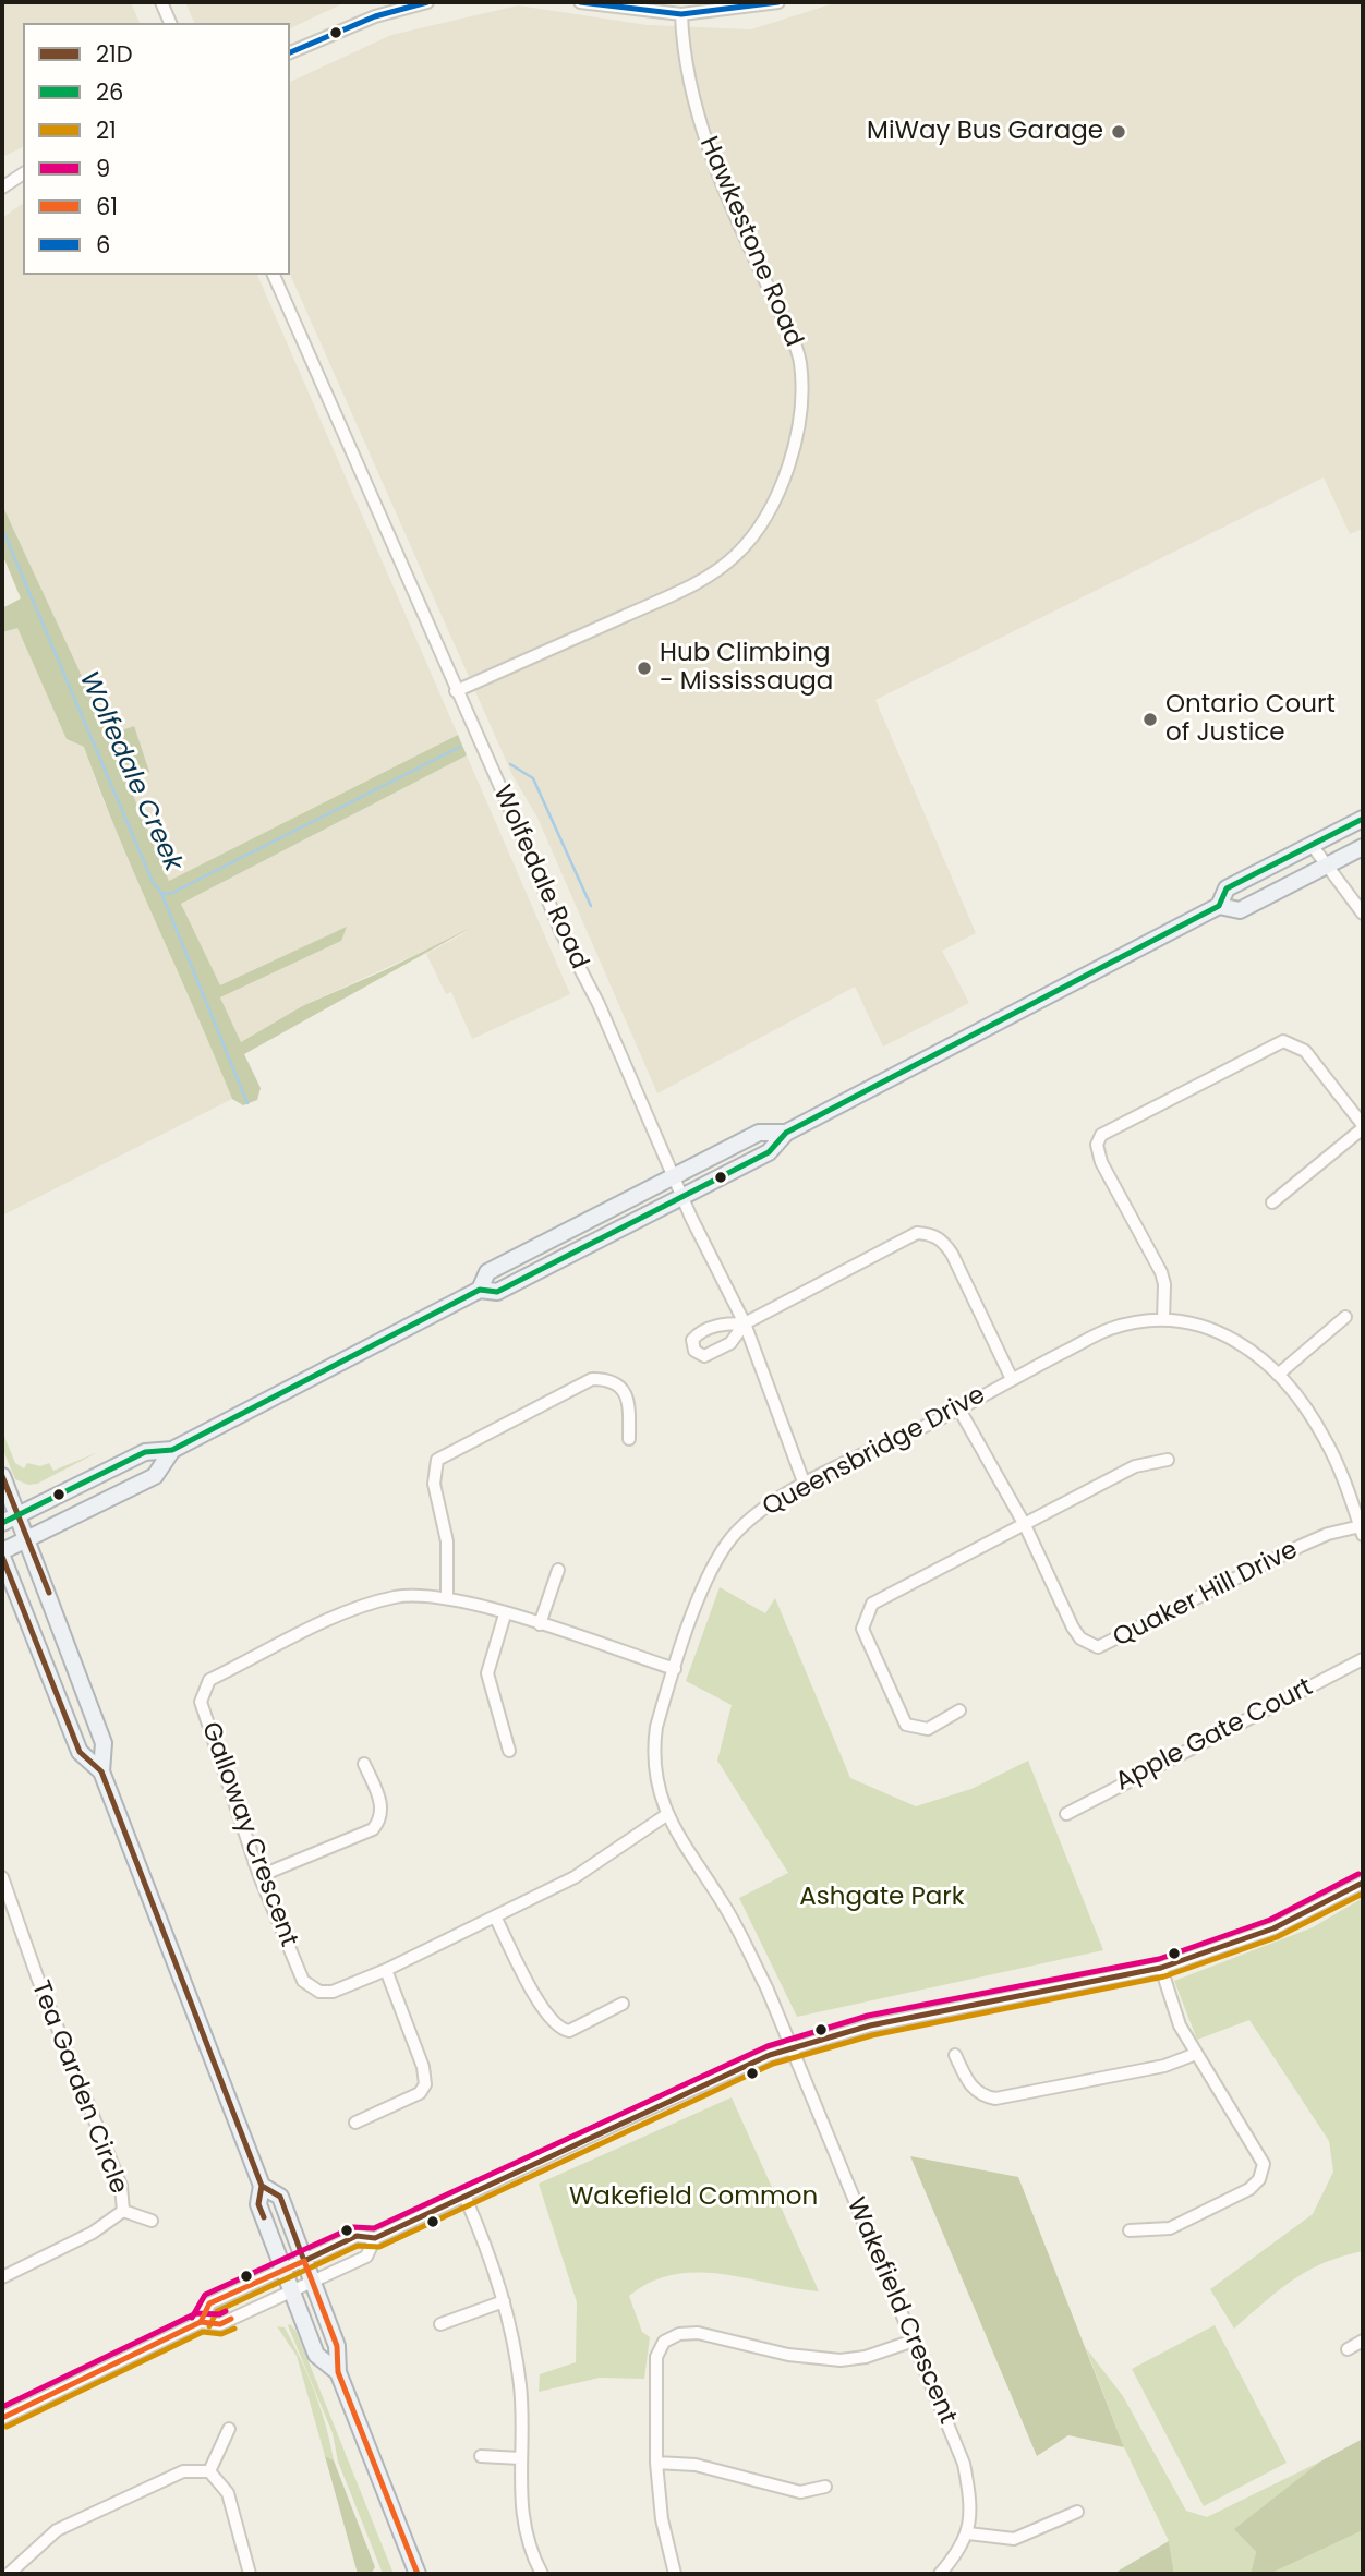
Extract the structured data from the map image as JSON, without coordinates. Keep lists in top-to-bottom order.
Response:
{
  "streets": {
    "street": [
      "Hawkestone Road",
      "Wolfedale Road",
      "Queensbridge Drive",
      "Quaker Hill Drive",
      "Apple Gate Court",
      "Galloway Crescent",
      "Tea Garden Circle",
      "Wakefield Crescent"
    ]
  },
  "crossings": [
    ["Hawkestone Road", "Wolfedale Road"],
    ["Wolfedale Road", "Queensbridge Drive"],
    ["Queensbridge Drive", "Quaker Hill Drive"],
    ["Queensbridge Drive", "Galloway Crescent"],
    ["Queensbridge Drive", "Wakefield Crescent"]
  ],
  "water": ["Wolfedale Creek"],
  "parks": ["Ashgate Park", "Wakefield Common"],
  "places": ["MiWay Bus Garage", "Hub Climbing - Mississauga", "Ontario Court of Justice"],
  "lines": [
    "transit line 6",
    "transit line 26",
    "transit line 21D",
    "transit line 9",
    "transit line 21",
    "transit line 61"
  ],
  "legend": [
    "21D",
    "26",
    "21",
    "9",
    "61",
    "6"
  ]
}
